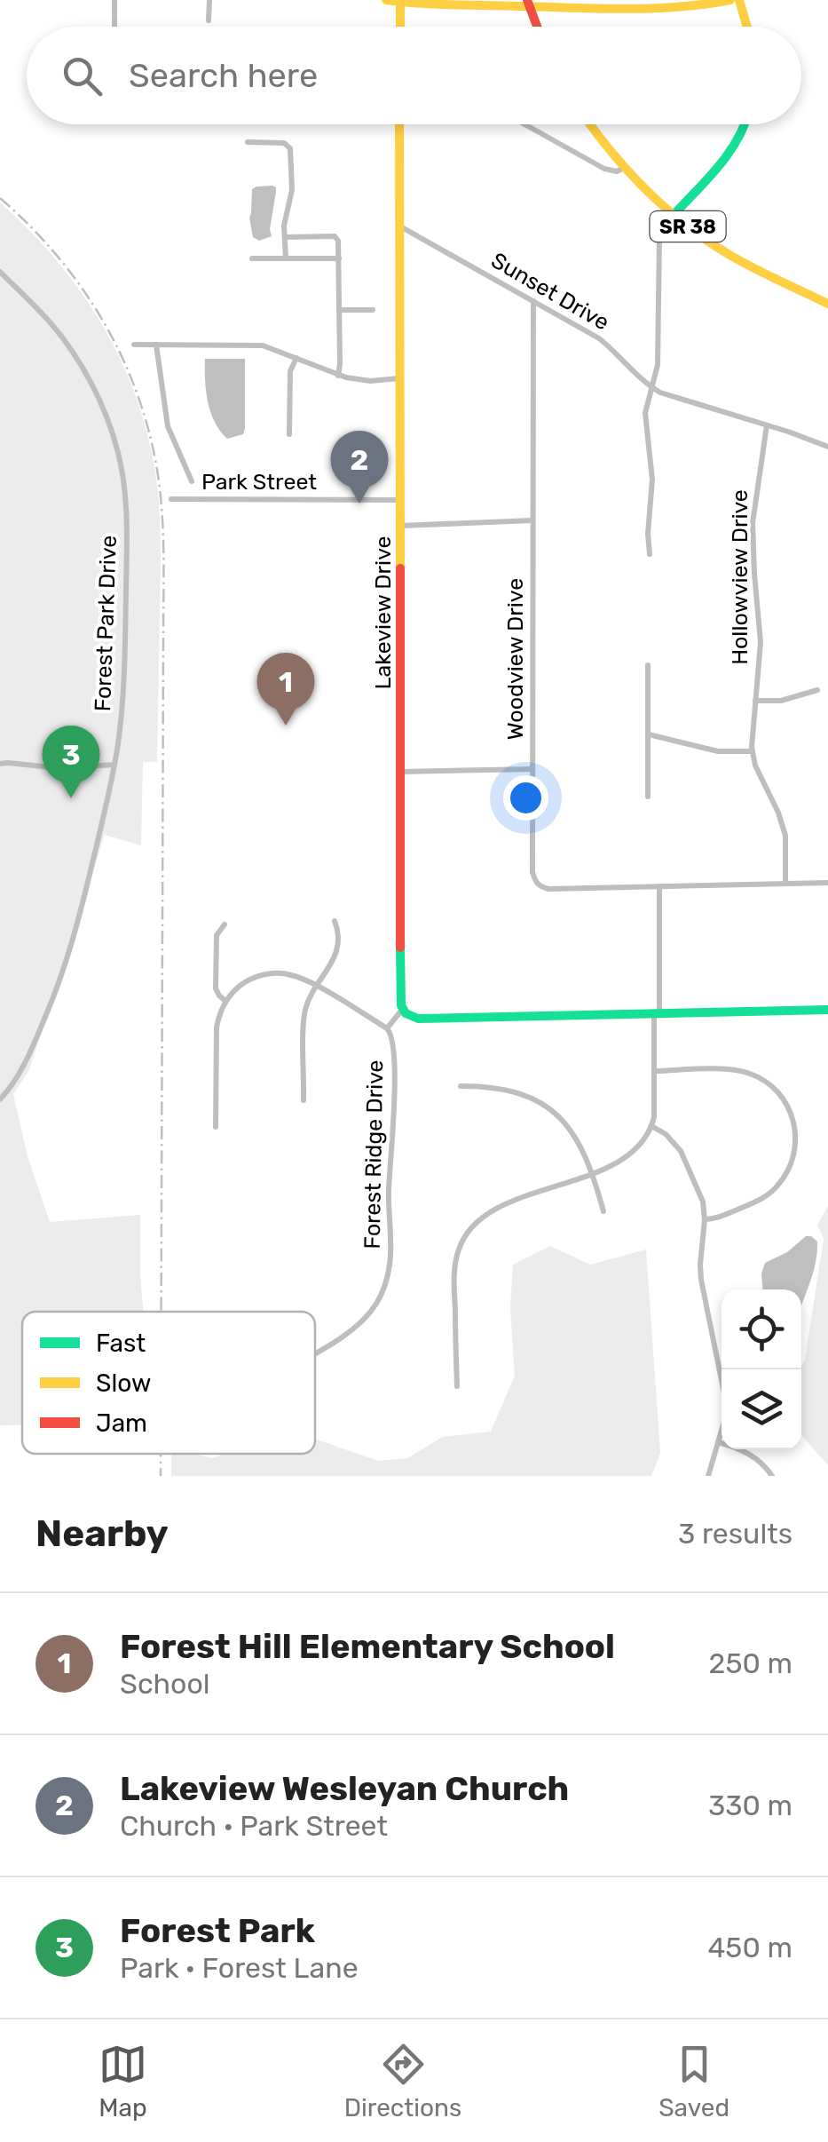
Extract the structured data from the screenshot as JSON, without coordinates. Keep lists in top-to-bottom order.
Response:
{
  "streets": {
    "street": [
      "SR 38",
      "Sunset Drive",
      "Park Street",
      "Hollowview Drive",
      "Lakeview Drive",
      "Forest Park Drive",
      "Woodview Drive",
      "Forest Ridge Drive"
    ]
  },
  "crossings": [
    ["Sunset Drive", "Hollowview Drive"],
    ["Sunset Drive", "Lakeview Drive"],
    ["Sunset Drive", "Woodview Drive"],
    ["Park Street", "Lakeview Drive"],
    ["Hollowview Drive", "Woodview Drive"]
  ],
  "legend": ["Fast", "Slow", "Jam"],
  "page": {
    "search": "Search here",
    "pins": ["2", "1", "3"],
    "heading": ["Nearby", "3 results"],
    "list": [
      {
        "mark": "1",
        "name": "Forest Hill Elementary School",
        "note": "School",
        "value": "250 m"
      },
      {
        "mark": "2",
        "name": "Lakeview Wesleyan Church",
        "note": "Church · Park Street",
        "value": "330 m"
      },
      {
        "mark": "3",
        "name": "Forest Park",
        "note": "Park · Forest Lane",
        "value": "450 m"
      }
    ],
    "nav": ["Map", "Directions", "Saved"]
  }
}
